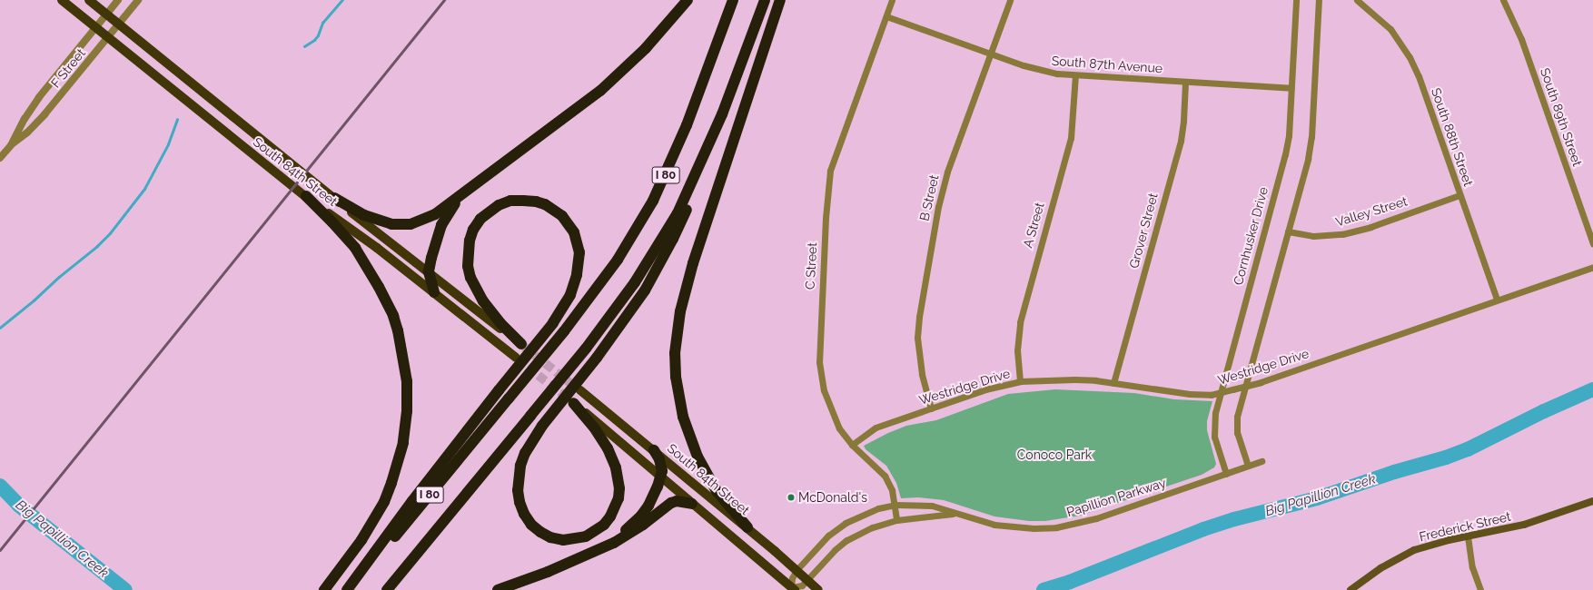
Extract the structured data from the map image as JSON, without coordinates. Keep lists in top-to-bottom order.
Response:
{
  "streets": {
    "highway": ["I 80"],
    "main road": ["South 84th Street", "Frederick Street"],
    "street": [
      "South 87th Avenue",
      "F Street",
      "South 89th Street",
      "South 88th Street",
      "B Street",
      "Valley Street",
      "A Street",
      "Grover Street",
      "Cornhusker Drive",
      "C Street",
      "Westridge Drive",
      "Papillion Parkway"
    ]
  },
  "crossings": [
    ["South 87th Avenue", "B Street"],
    ["South 87th Avenue", "A Street"],
    ["South 87th Avenue", "Grover Street"],
    ["South 87th Avenue", "Cornhusker Drive"],
    ["South 87th Avenue", "C Street"],
    ["F Street", "South 84th Street"],
    ["South 88th Street", "Valley Street"],
    ["South 88th Street", "Westridge Drive"],
    ["South 84th Street", "Papillion Parkway"],
    ["B Street", "Westridge Drive"],
    ["A Street", "Westridge Drive"],
    ["Grover Street", "Westridge Drive"],
    ["Cornhusker Drive", "Westridge Drive"],
    ["Cornhusker Drive", "Papillion Parkway"],
    ["C Street", "Westridge Drive"],
    ["C Street", "Papillion Parkway"]
  ],
  "water": ["Big Papillion Creek"],
  "parks": ["Conoco Park"],
  "places": ["McDonald's"]
}
